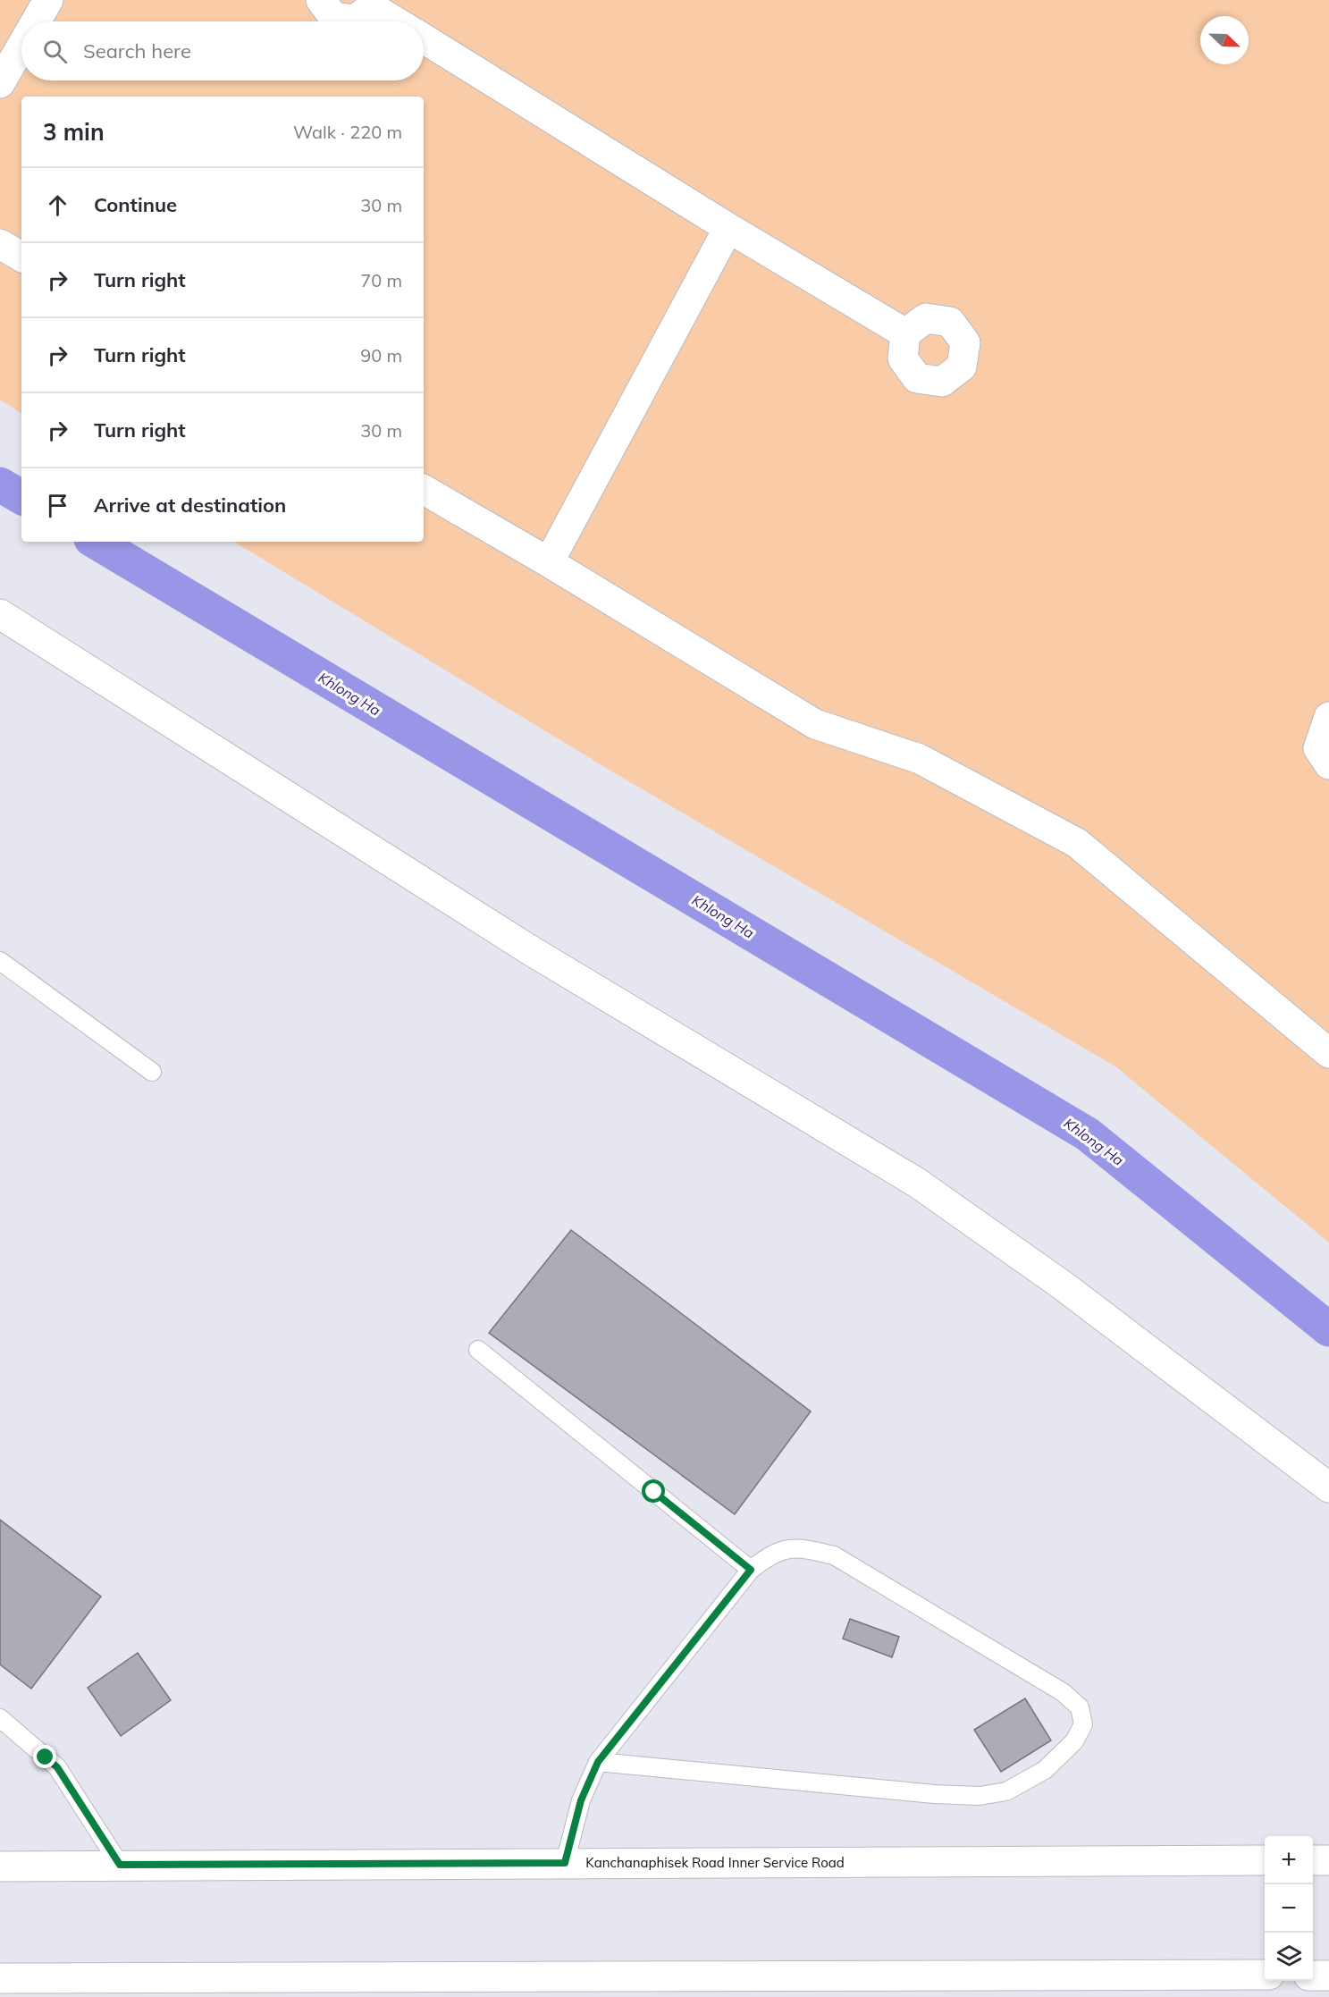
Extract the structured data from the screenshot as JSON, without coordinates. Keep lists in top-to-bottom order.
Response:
{
  "streets": {
    "main road": ["Kanchanaphisek Road Inner Service Road"]
  },
  "water": ["Khlong Ha"],
  "north": "bottom right",
  "page": {
    "search": "Search here",
    "heading": ["3 min", "Walk · 220 m"],
    "list": [
      ["Continue", "30 m"],
      ["Turn right", "70 m"],
      ["Turn right", "90 m"],
      ["Turn right", "30 m"],
      "Arrive at destination"
    ],
    "map_buttons": ["+", "−"]
  }
}
